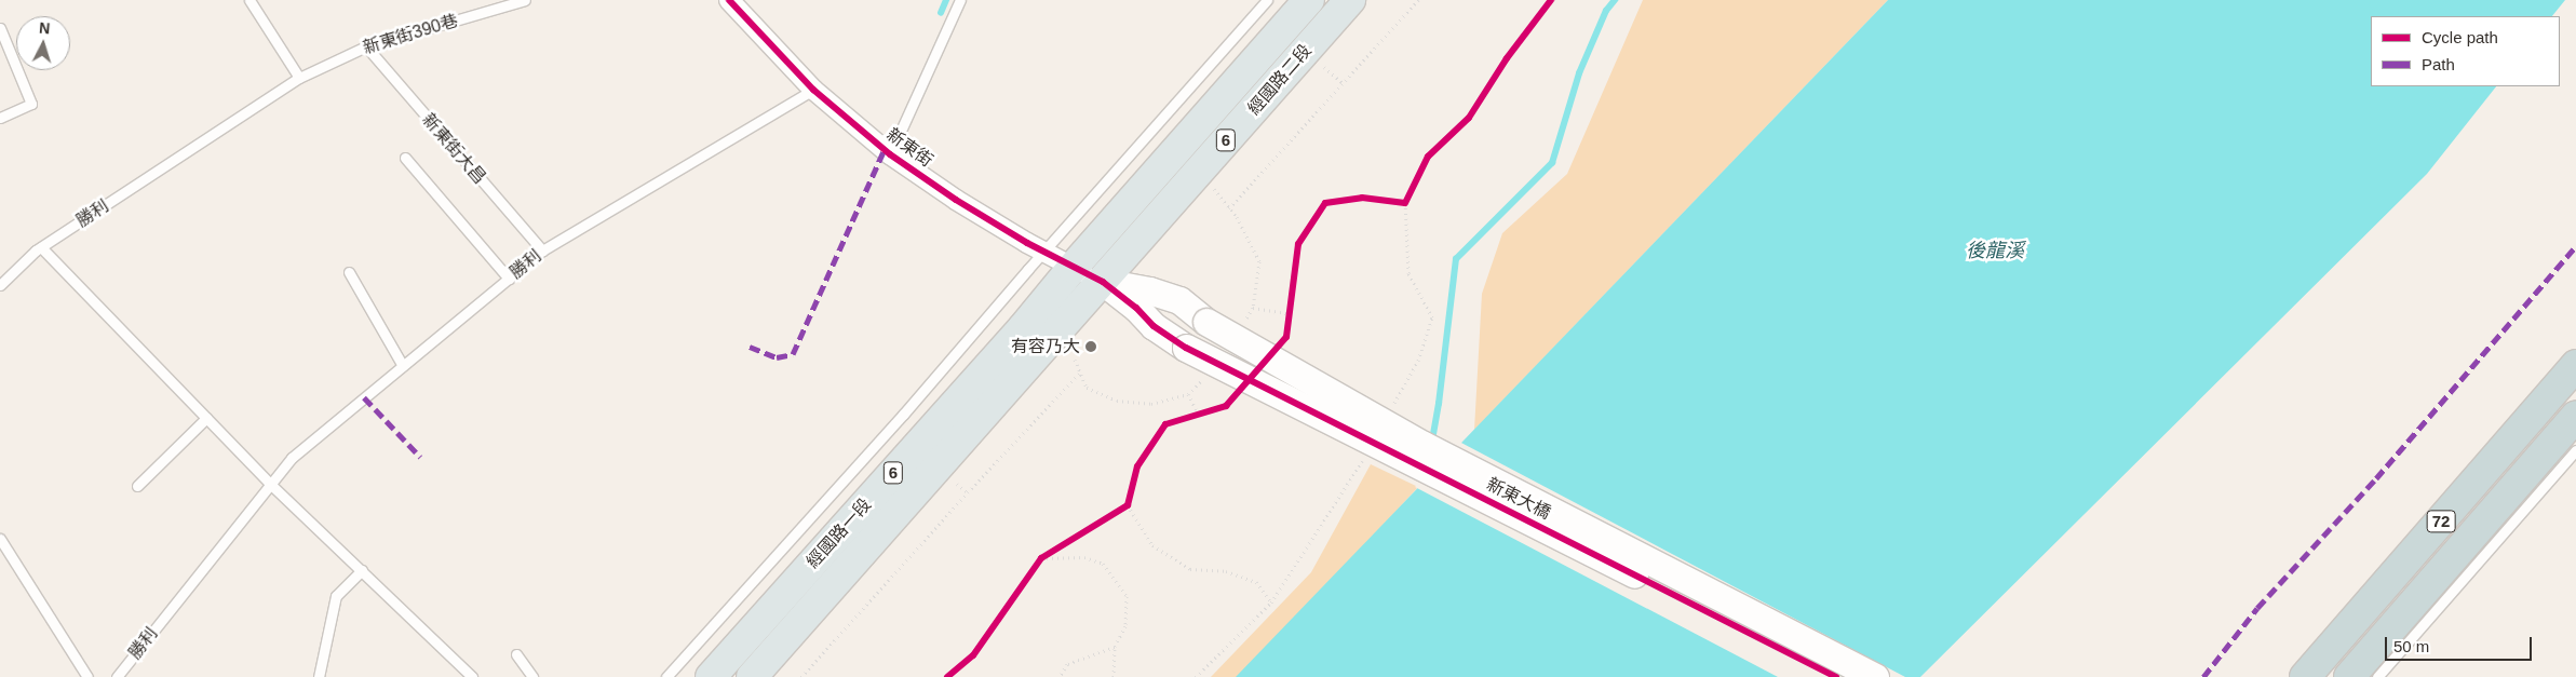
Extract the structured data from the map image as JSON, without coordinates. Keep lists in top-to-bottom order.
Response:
{
  "streets": {
    "highway": ["72"],
    "main road": ["經國路二段", "6", "經國路一段"],
    "street": ["新東街", "新東大橋"],
    "lane": ["新東街390巷", "新東街大昌", "勝利"]
  },
  "crossings": [
    ["新東街390巷", "新東街大昌"],
    ["新東街390巷", "勝利"],
    ["經國路二段", "新東街"],
    ["經國路二段", "新東大橋"],
    ["經國路二段", "經國路一段"],
    ["新東街", "勝利"],
    ["新東街", "新東大橋"],
    ["新東街", "經國路一段"],
    ["新東街大昌", "勝利"],
    ["新東大橋", "經國路一段"]
  ],
  "water": ["後龍溪"],
  "places": ["有容乃大"],
  "legend": ["Cycle path", "Path"],
  "scale_bar": "50 m",
  "north": "top"
}
